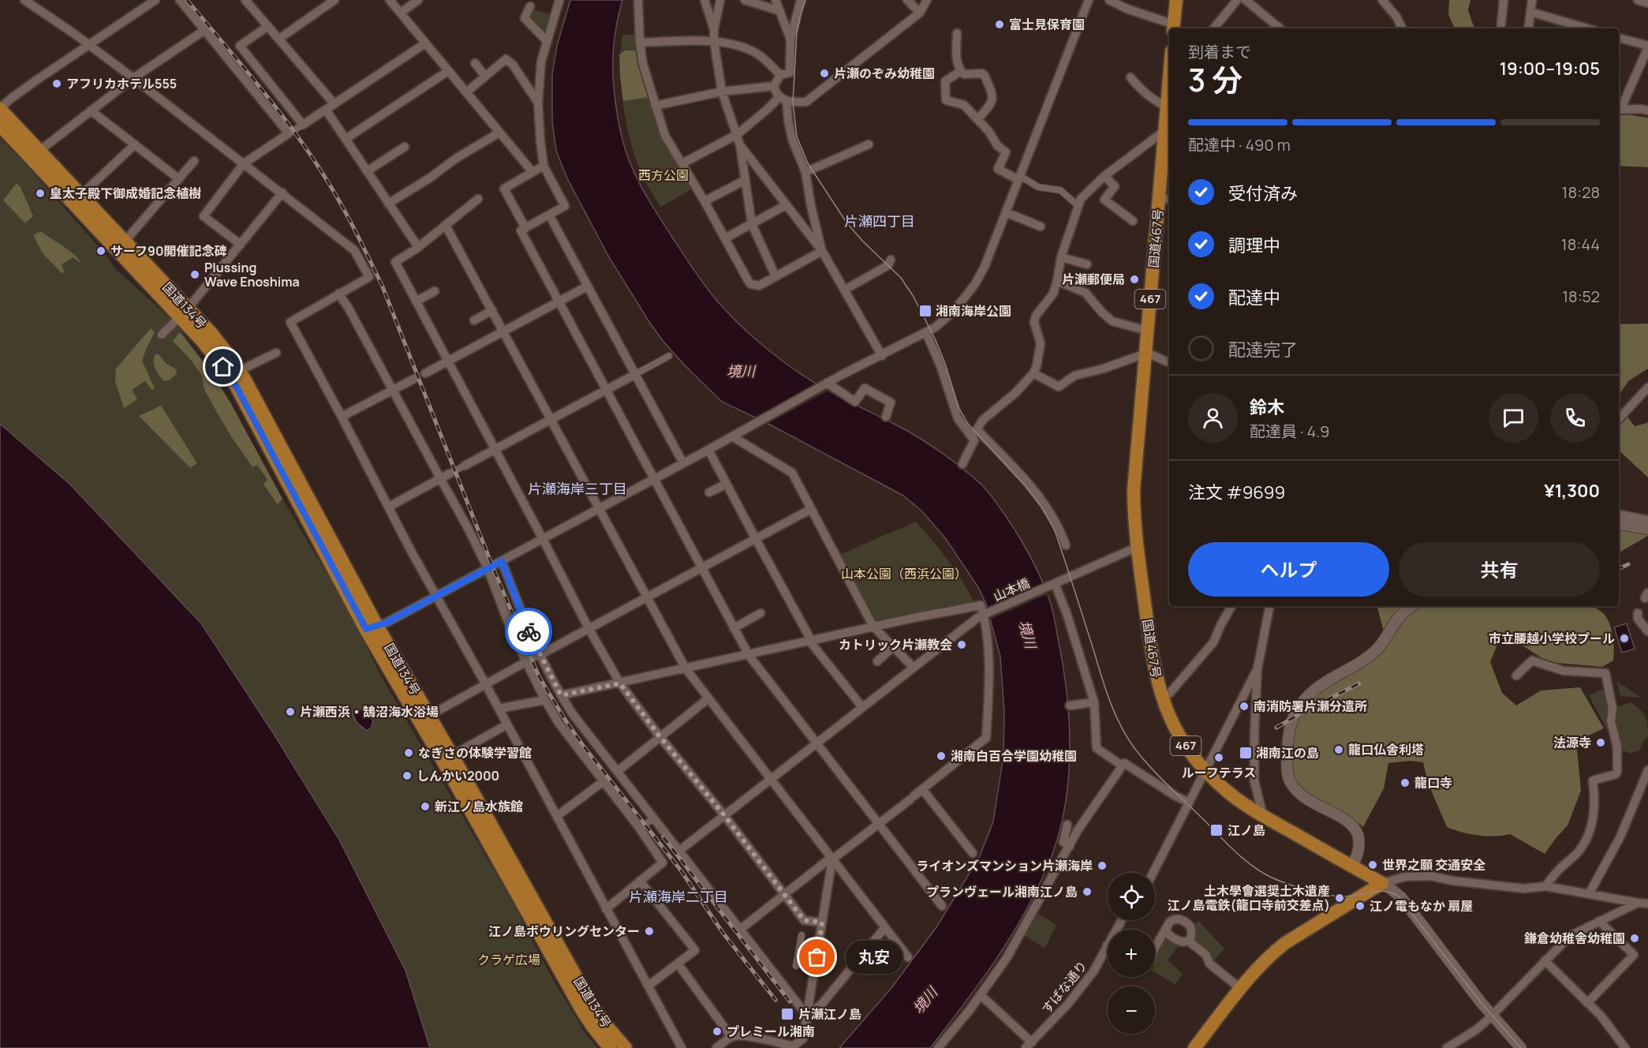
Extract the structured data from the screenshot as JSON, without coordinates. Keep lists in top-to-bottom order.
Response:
{
  "streets": {
    "highway": ["国道467号", "467", "国道134号"],
    "street": ["山本橋", "すばな通り"]
  },
  "crossings": [
    ["国道467号", "山本橋"]
  ],
  "districts": ["片瀬四丁目", "片瀬海岸三丁目", "片瀬海岸二丁目"],
  "water": ["境川"],
  "parks": ["西方公園", "山本公園（西浜公園）", "クラゲ広場"],
  "places": {
    "other": [
      "富士見保育園",
      "片瀬のぞみ幼稚園",
      "アフリカホテル555",
      "皇太子殿下御成婚記念植樹",
      "サーフ90開催記念碑",
      "Plussing Wave Enoshima",
      "片瀬郵便局",
      "市立腰越小学校プール",
      "カトリック片瀬教会",
      "南消防署片瀬分遣所",
      "片瀬西浜・鵠沼海水浴場",
      "法源寺",
      "龍口仏舎利塔",
      "なぎさの体験学習館",
      "湘南白百合学園幼稚園",
      "ルーフテラス",
      "しんかい2000",
      "龍口寺",
      "新江ノ島水族館",
      "世界之願 交通安全",
      "ライオンズマンション片瀬海岸",
      "プランヴェール湘南江ノ島",
      "土木學會選奨土木遺産 江ノ島電鉄(龍口寺前交差点)",
      "江ノ電もなか 扇屋",
      "江ノ島ボウリングセンター",
      "鎌倉幼稚舎幼稚園",
      "丸安",
      "プレミール湘南"
    ],
    "transit": [
      "湘南海岸公園",
      "湘南江の島",
      "江ノ島",
      "片瀬江ノ島"
    ]
  },
  "page": {
    "heading": ["3 分", "到着まで", "19:00–19:05"],
    "panel": [
      "鈴木",
      "配達員 · 4.9",
      "注文 #9699",
      "¥1,300"
    ],
    "bar": "配達中 · 490 m",
    "list": [
      ["受付済み", "18:28"],
      ["調理中", "18:44"],
      ["配達中", "18:52"],
      "配達完了"
    ],
    "buttons": ["ヘルプ", "共有"],
    "map_buttons": ["+", "−"],
    "bubble": "丸安"
  }
}
